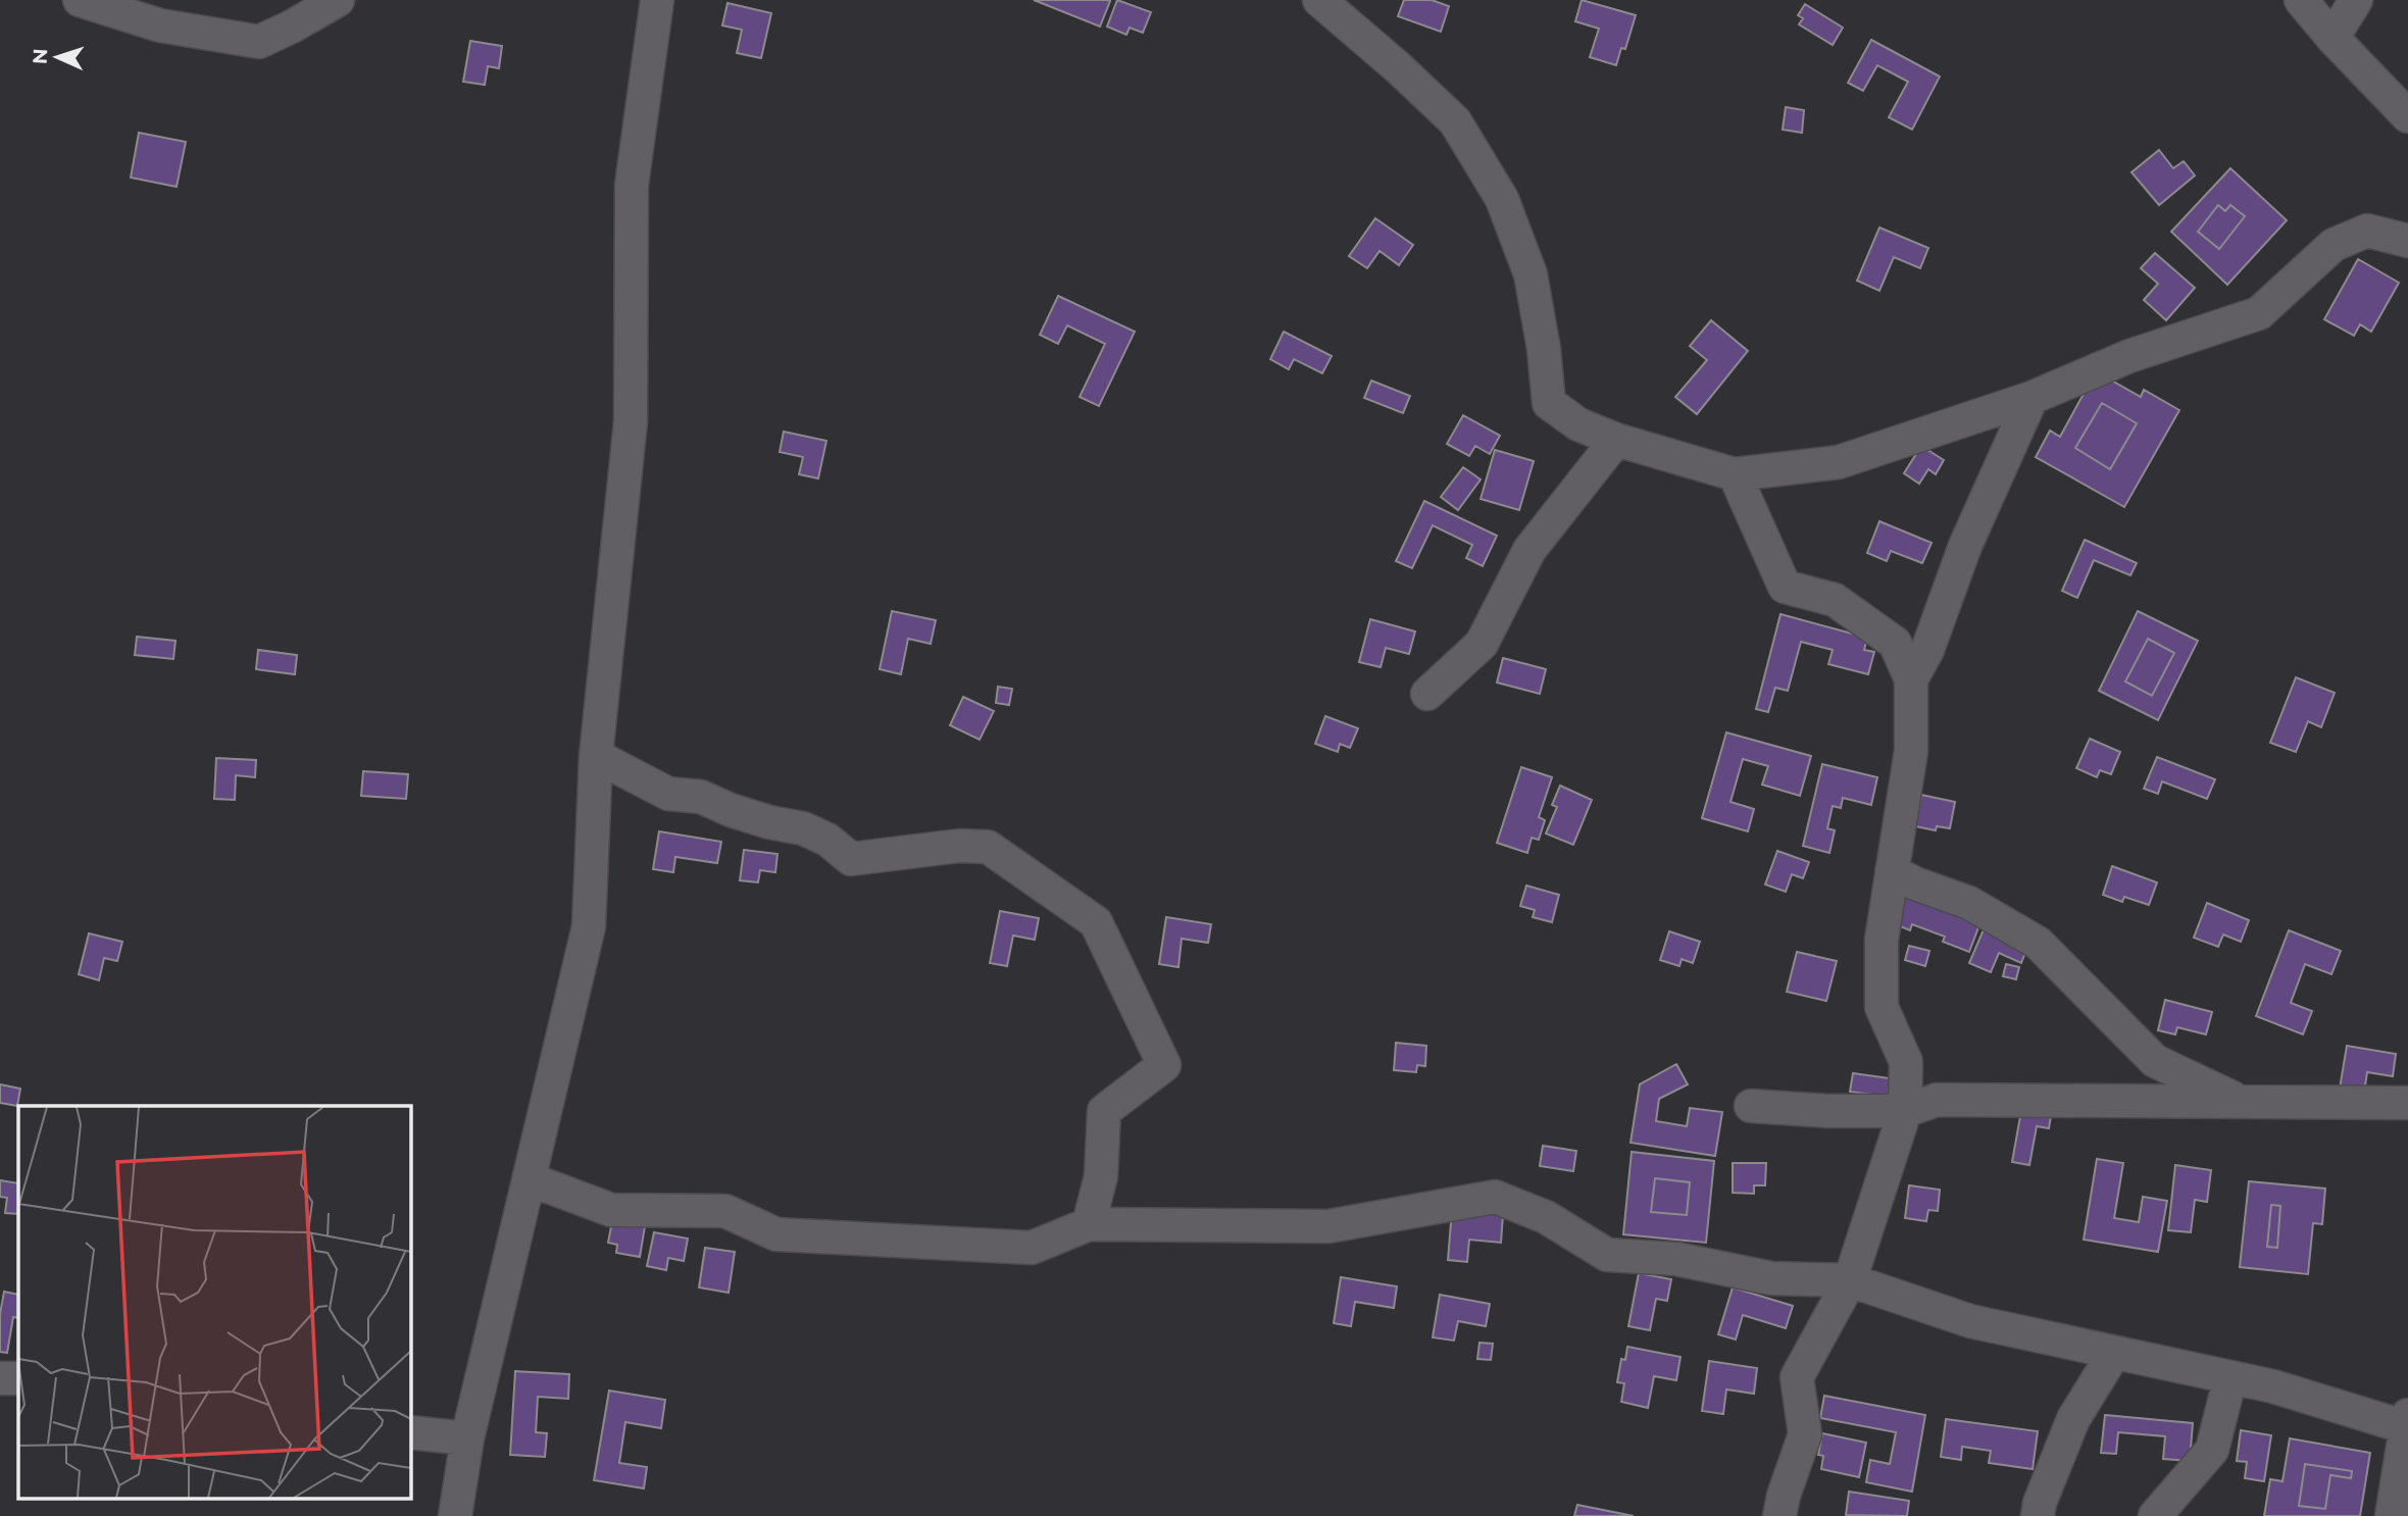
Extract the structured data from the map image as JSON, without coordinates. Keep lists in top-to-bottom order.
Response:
{
  "north": "left"
}
